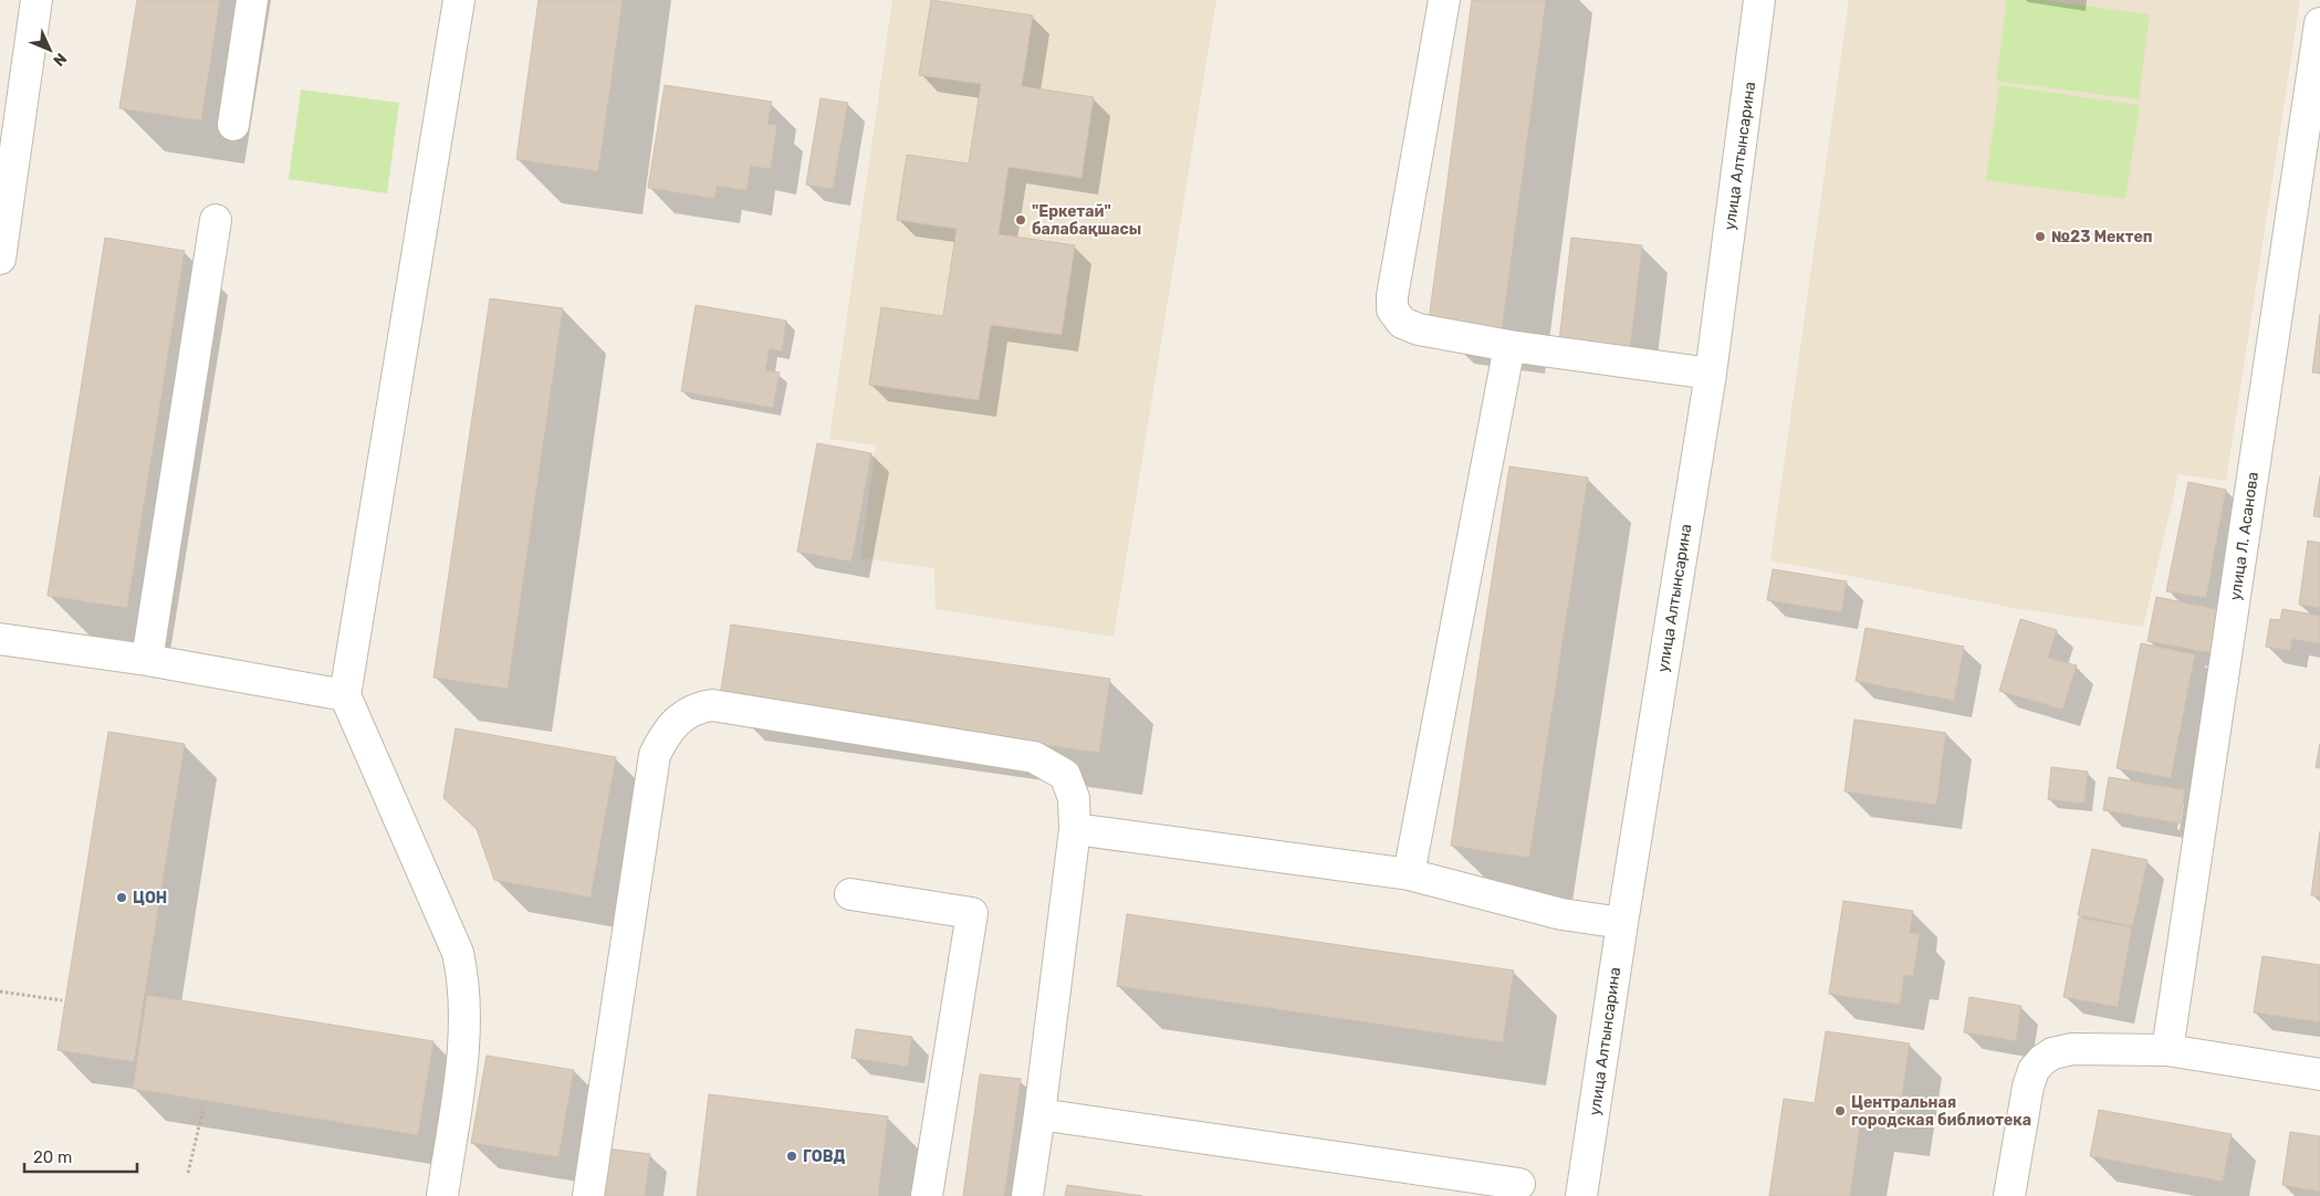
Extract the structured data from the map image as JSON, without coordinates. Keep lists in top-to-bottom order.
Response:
{
  "streets": {
    "street": ["улица Алтынсарина", "улица Л. Асанова"]
  },
  "places": [
    "\"Еркетай\" балабақшасы",
    "№23 Мектеп",
    "ЦОН",
    "Центральная городская библиотека",
    "ГОВД"
  ],
  "scale_bar": "20 m",
  "north": "bottom right"
}
